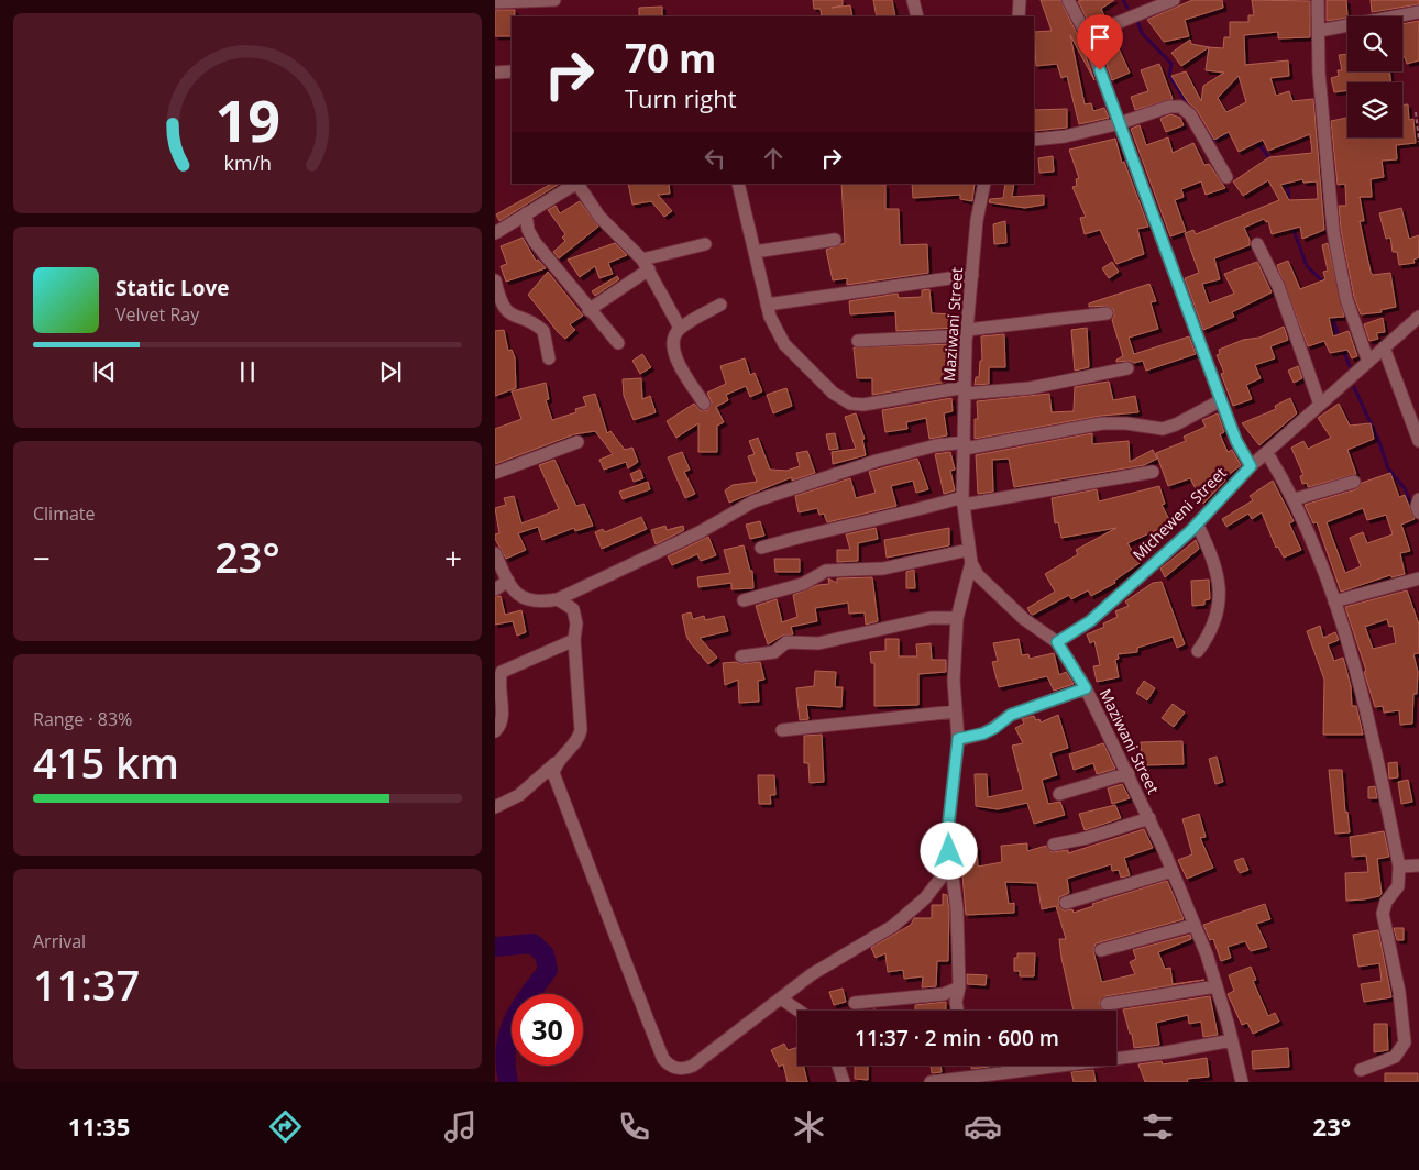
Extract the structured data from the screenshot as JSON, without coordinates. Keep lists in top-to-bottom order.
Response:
{
  "streets": {
    "street": ["Maziwani Street", "Micheweni Street"]
  },
  "crossings": [
    ["Maziwani Street", "Micheweni Street"]
  ],
  "page": {
    "turn": ["70 m", "Turn right"],
    "song": ["Static Love", "Velvet Ray"],
    "tile": [
      "Climate",
      ["Range · 83%", "415 km"],
      ["Arrival", "11:37"]
    ],
    "heat": ["−", "23°", "+"],
    "limit": "30",
    "trip": "11:37 · 2 min · 600 m",
    "tabs": ["11:35", "23°"],
    "gauge": ["19", "km/h"]
  }
}
